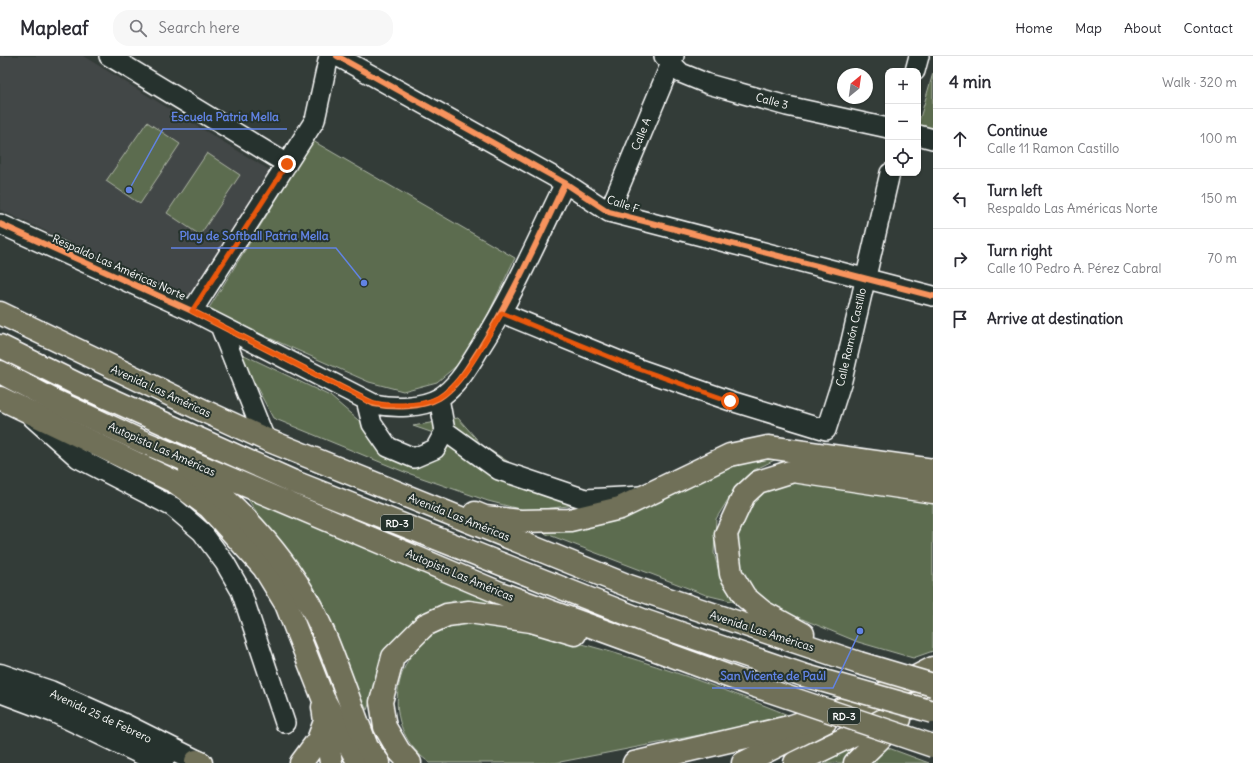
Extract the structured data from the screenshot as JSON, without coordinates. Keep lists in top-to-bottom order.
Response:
{
  "streets": {
    "main road": [
      "Avenida Las Américas",
      "Autopista Las Américas",
      "RD-3",
      "Avenida 25 de Febrero"
    ],
    "street": [
      "Calle 3",
      "Calle A",
      "Calle F",
      "Respaldo Las Américas Norte",
      "Calle Ramón Castillo"
    ]
  },
  "crossings": [
    ["Calle 3", "Calle A"],
    ["Calle A", "Calle F"],
    ["Calle F", "Respaldo Las Américas Norte"],
    ["Calle F", "Calle Ramón Castillo"],
    ["Respaldo Las Américas Norte", "Calle Ramón Castillo"]
  ],
  "places": ["Escuela Patria Mella", "Play de Softball Patria Mella", "San Vicente de Paúl"],
  "north": "top right",
  "page": {
    "header": "Mapleaf",
    "search": "Search here",
    "nav": [
      "Home",
      "Map",
      "About",
      "Contact"
    ],
    "heading": ["4 min", "Walk · 320 m"],
    "map_buttons": ["+", "−"],
    "list": [
      ["Continue", "Calle 11 Ramon Castillo", "100 m"],
      ["Turn left", "Respaldo Las Américas Norte", "150 m"],
      ["Turn right", "Calle 10 Pedro A. Pérez Cabral", "70 m"],
      "Arrive at destination"
    ]
  }
}
